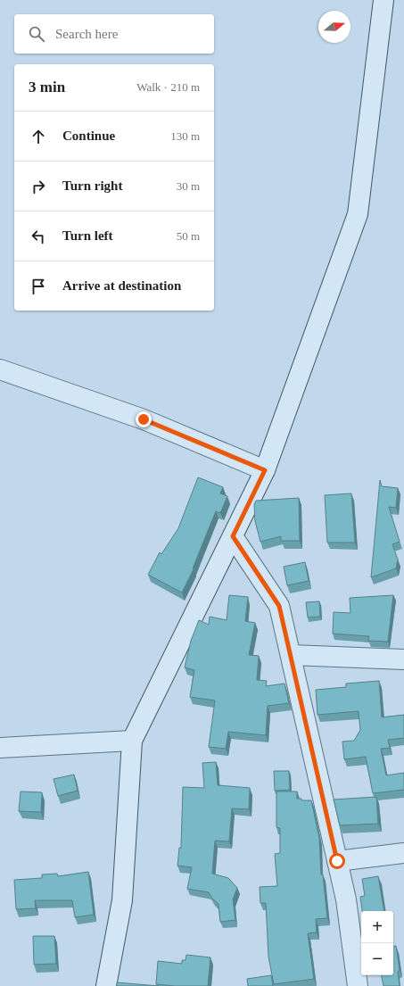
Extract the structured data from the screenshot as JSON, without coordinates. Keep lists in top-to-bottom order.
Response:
{
  "north": "right",
  "page": {
    "search": "Search here",
    "heading": ["3 min", "Walk · 210 m"],
    "list": [
      ["Continue", "130 m"],
      ["Turn right", "30 m"],
      ["Turn left", "50 m"],
      "Arrive at destination"
    ],
    "map_buttons": ["+", "−"]
  }
}
